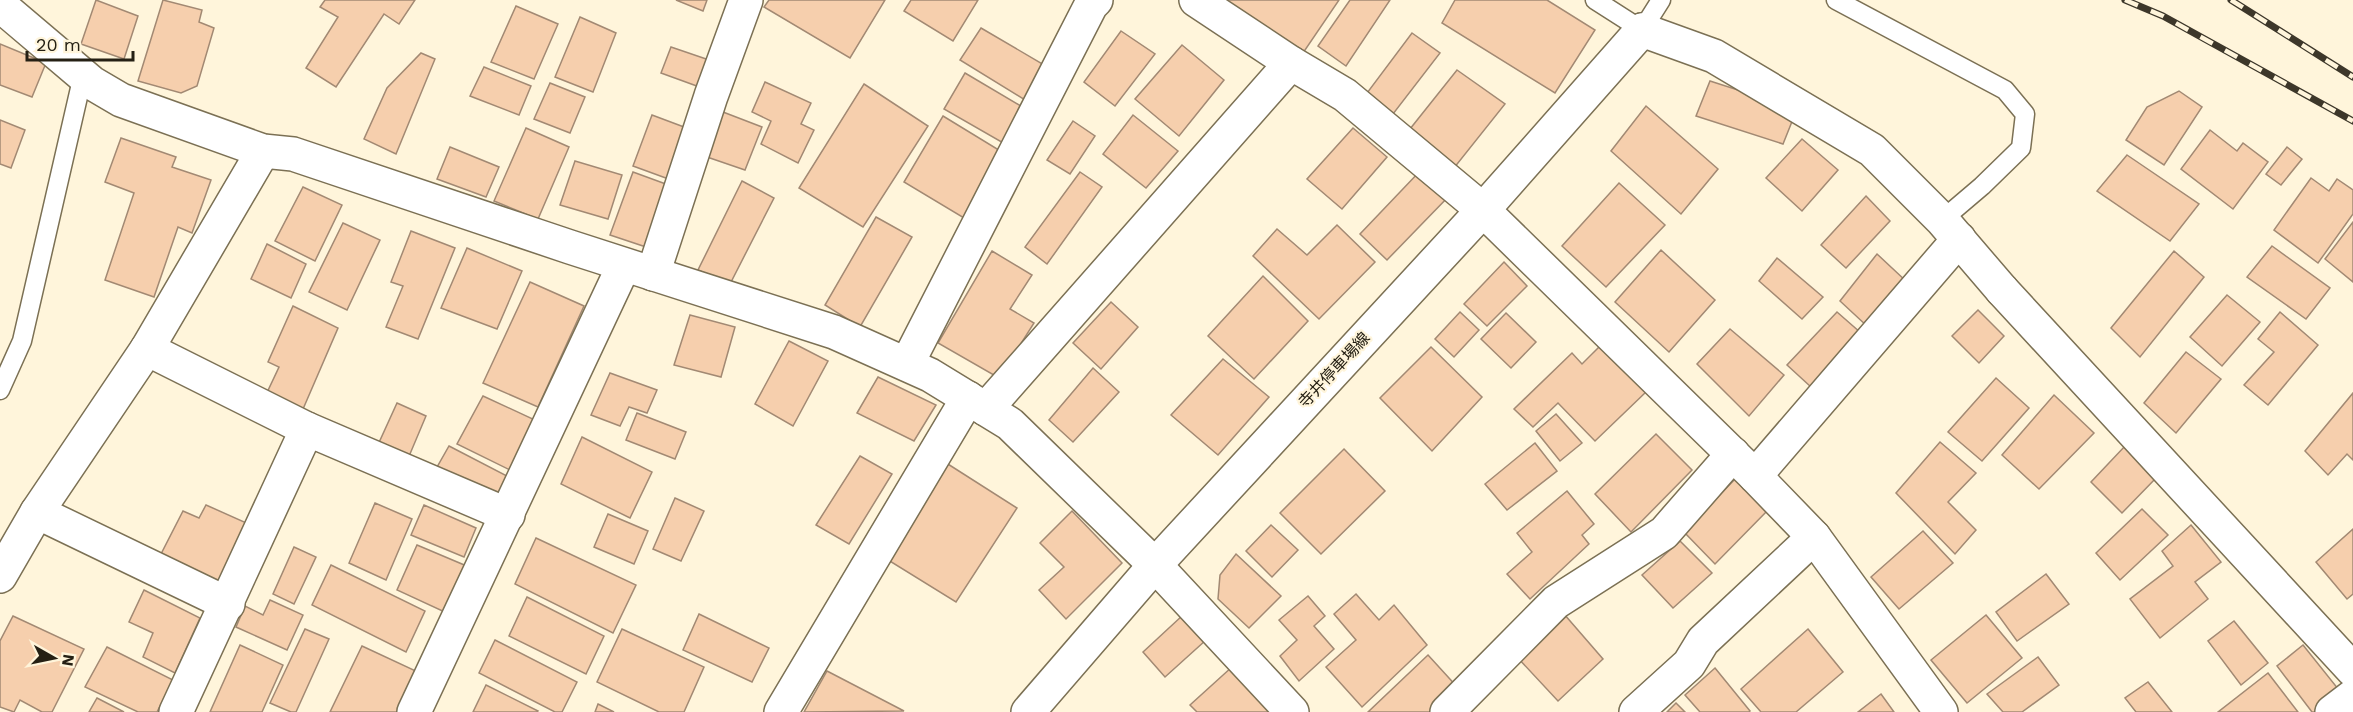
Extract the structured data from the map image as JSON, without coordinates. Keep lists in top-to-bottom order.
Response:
{
  "streets": {
    "street": ["寺井停車場線"]
  },
  "scale_bar": "20 m",
  "north": "right"
}
